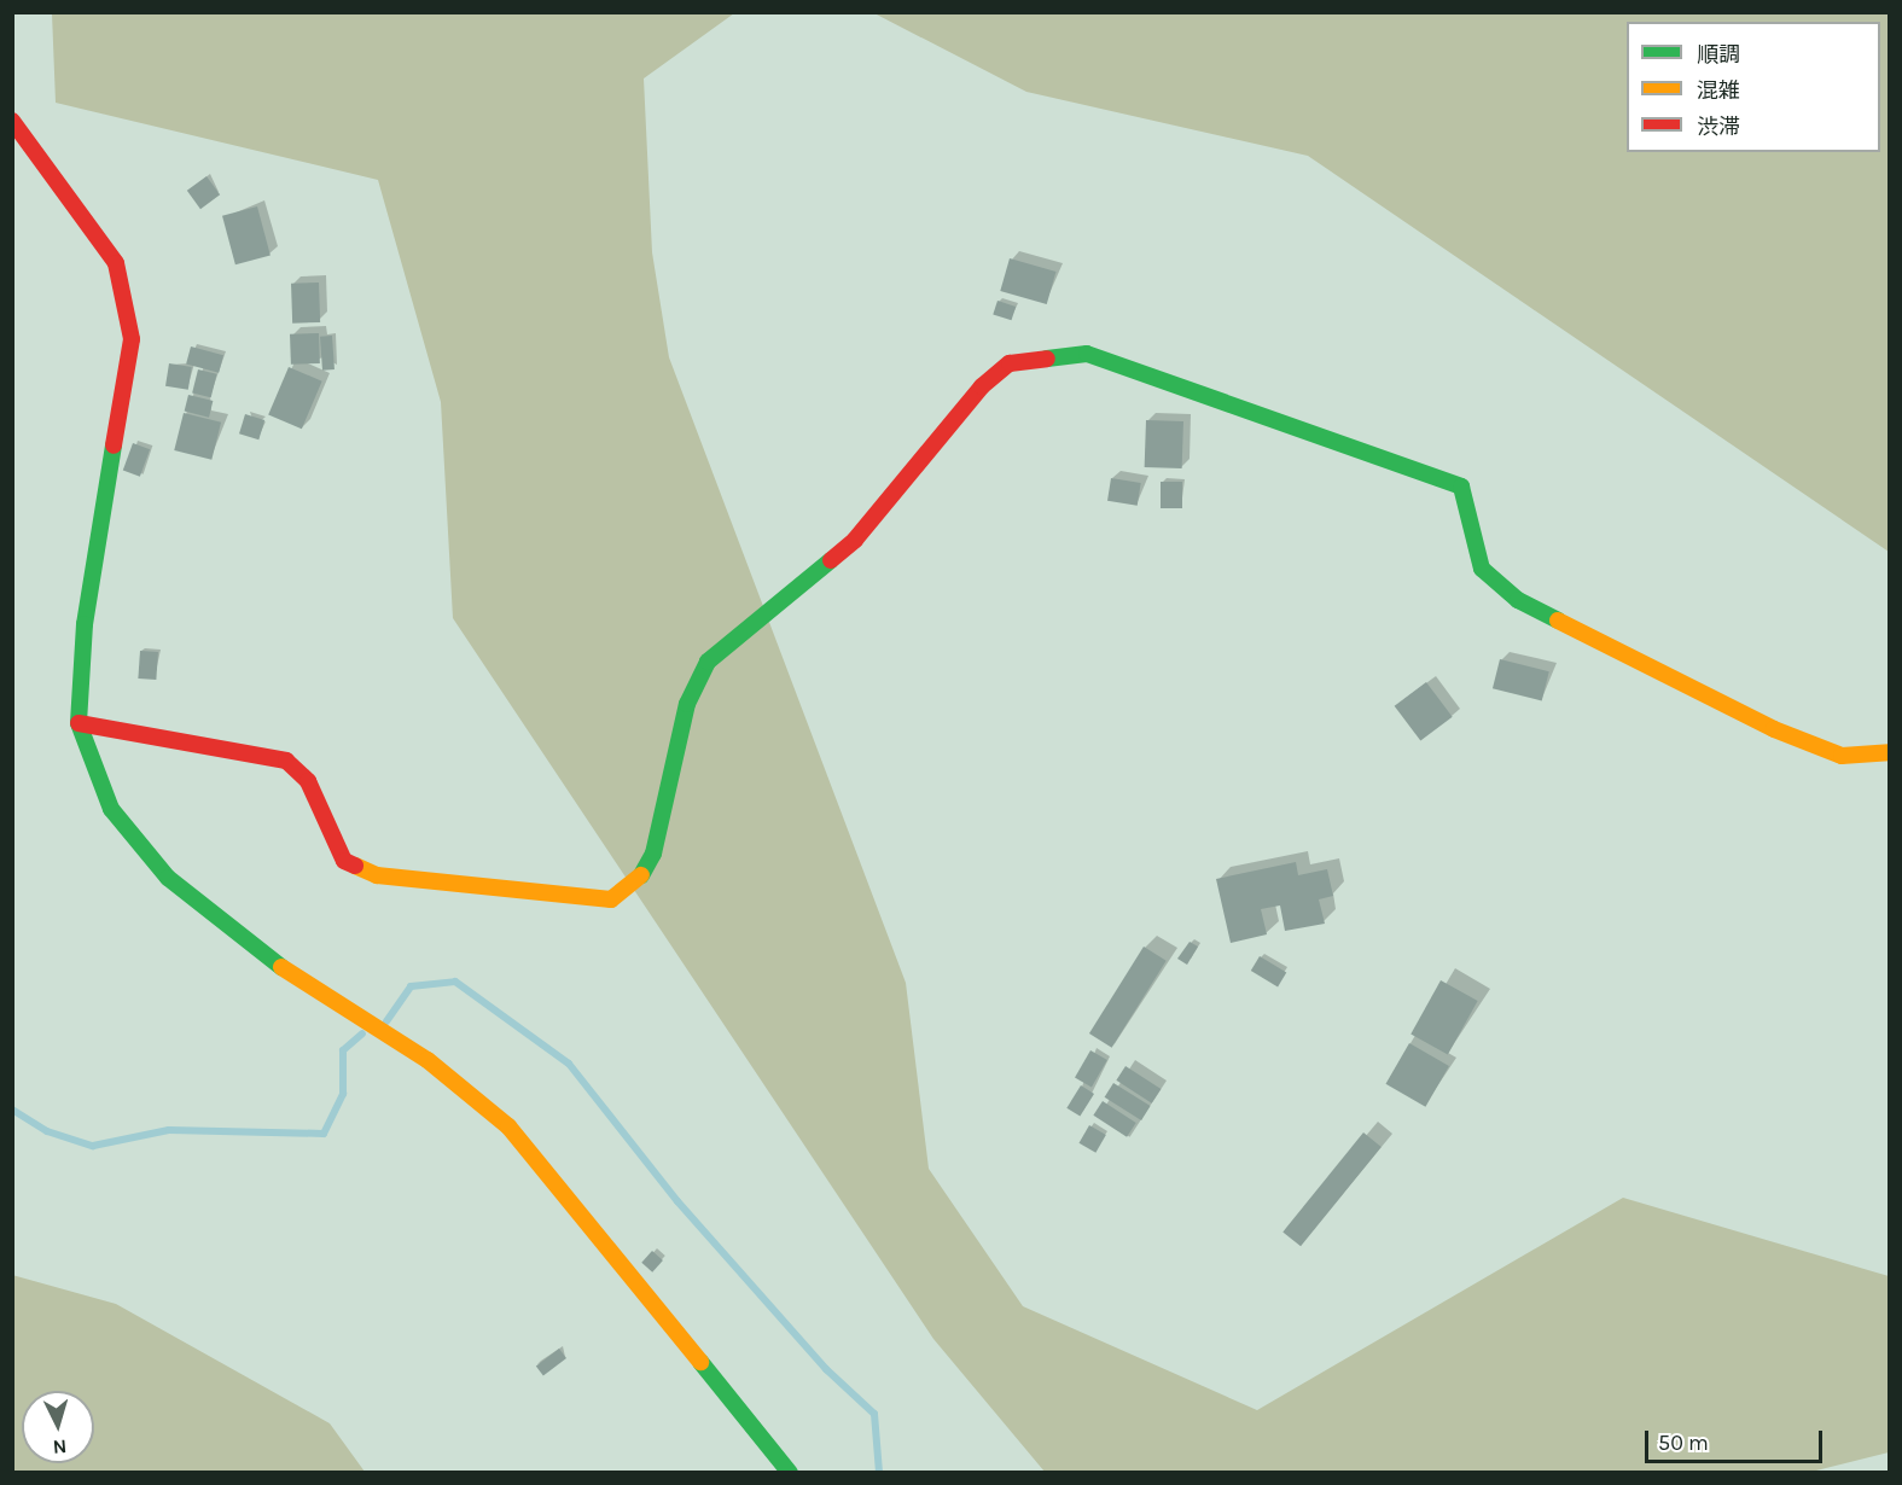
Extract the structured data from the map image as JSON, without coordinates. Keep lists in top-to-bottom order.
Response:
{
  "legend": ["順調", "混雑", "渋滞"],
  "scale_bar": "50 m",
  "north": "bottom"
}
